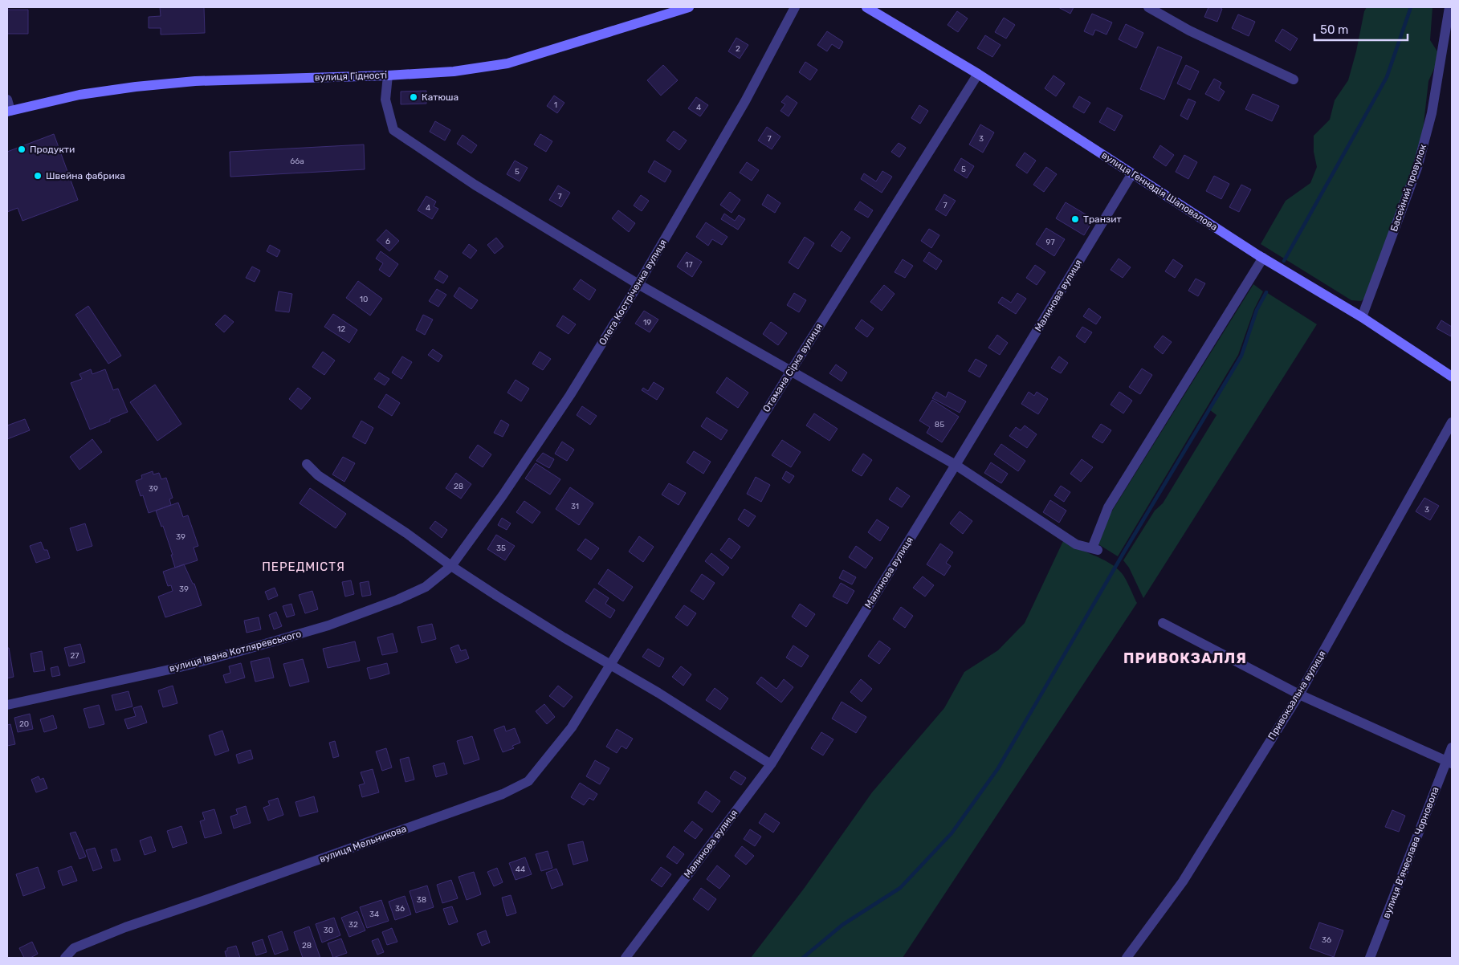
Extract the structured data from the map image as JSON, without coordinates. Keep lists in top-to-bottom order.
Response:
{
  "streets": {
    "street": [
      "вулиця Гідності",
      "Басейний провулок",
      "вулиця Геннадія Шаповалова",
      "Олега Костріченка вулиця",
      "Малинова вулиця",
      "Отамана Сірка вулиця",
      "вулиця Івана Котляревського",
      "Привокзальна вулиця",
      "вулиця Мельникова",
      "вулиця В'ячеслава Чорновола"
    ]
  },
  "crossings": [
    ["Басейний провулок", "вулиця Геннадія Шаповалова"],
    ["вулиця Геннадія Шаповалова", "Малинова вулиця"],
    ["вулиця Геннадія Шаповалова", "Отамана Сірка вулиця"],
    ["Олега Костріченка вулиця", "вулиця Івана Котляревського"],
    ["Отамана Сірка вулиця", "вулиця Мельникова"]
  ],
  "districts": ["ПЕРЕДМІСТЯ", "ПРИВОКЗАЛЛЯ"],
  "places": [
    "Катюша",
    "Продукти",
    "Швейна фабрика",
    "Транзит"
  ],
  "house_numbers": [
    "2",
    "1",
    "4",
    "7",
    "3",
    "66а",
    "5",
    "5",
    "7",
    "7",
    "4",
    "6",
    "97",
    "17",
    "10",
    "19",
    "12",
    "85",
    "28",
    "39",
    "31",
    "3",
    "39",
    "35",
    "39",
    "27",
    "20",
    "44",
    "38",
    "36",
    "34",
    "32",
    "30",
    "36",
    "28"
  ],
  "scale_bar": "50 m"
}
